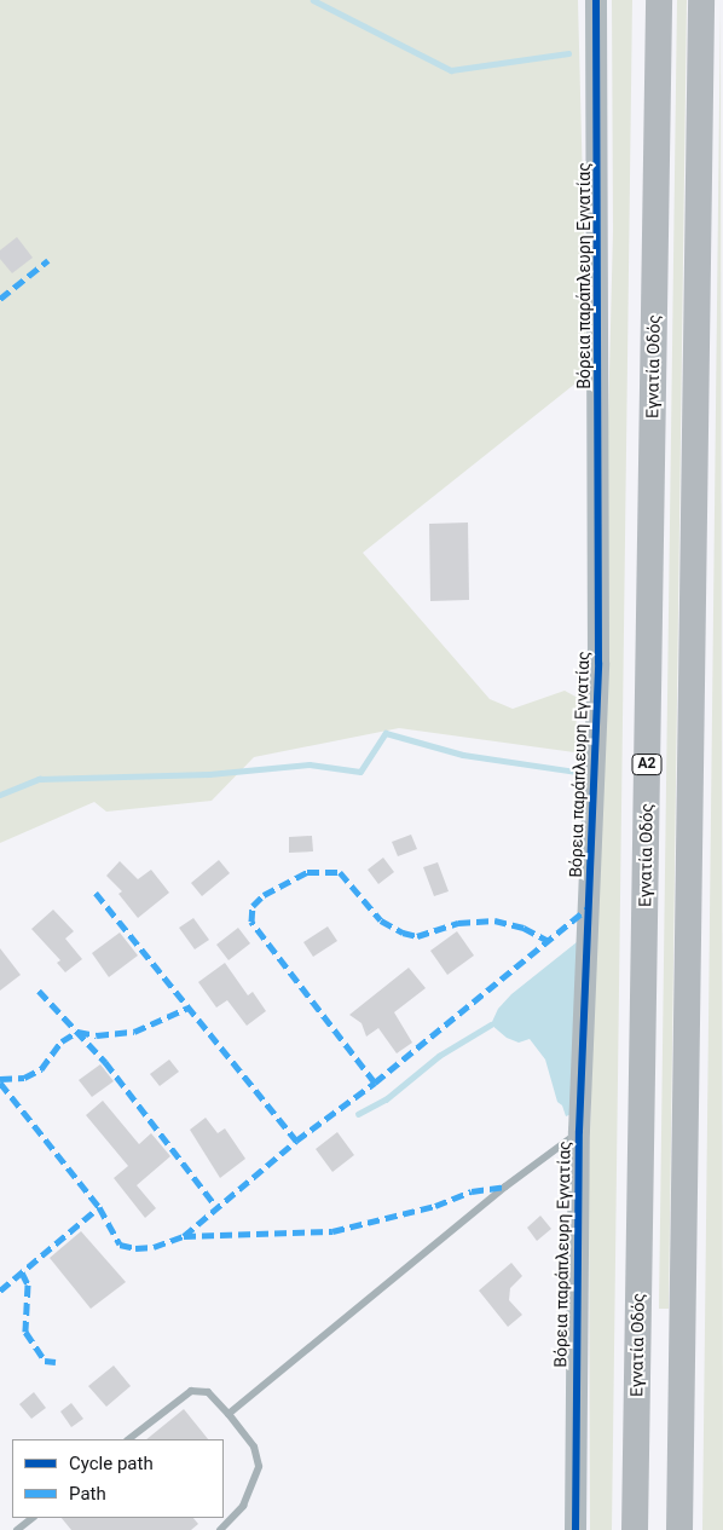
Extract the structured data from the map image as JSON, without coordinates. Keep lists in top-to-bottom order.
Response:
{
  "streets": {
    "highway": ["Εγνατία Οδός", "Α2"],
    "street": ["Βόρεια παράπλευρη Εγνατίας"]
  },
  "legend": ["Cycle path", "Path"]
}
